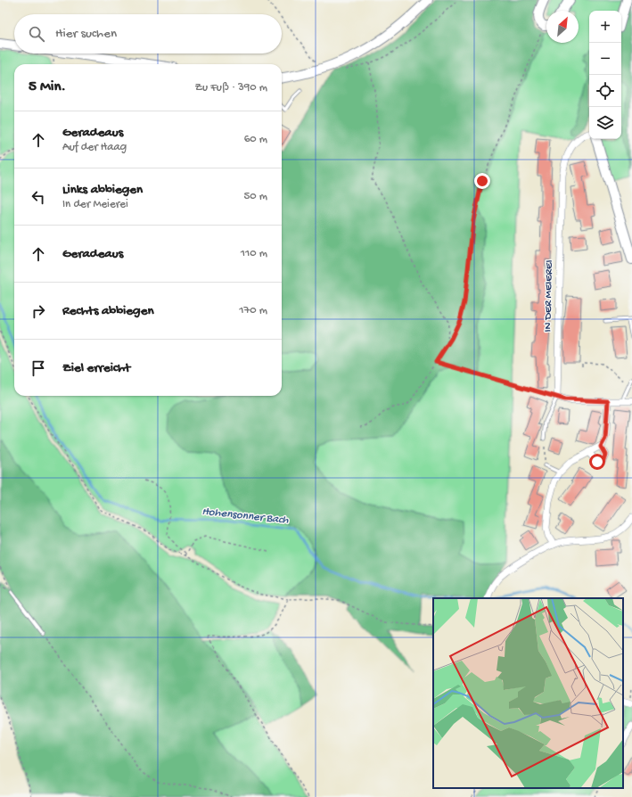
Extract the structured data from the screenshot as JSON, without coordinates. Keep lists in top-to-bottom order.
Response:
{
  "streets": {
    "street": ["IN DER MEIEREI"]
  },
  "water": ["Hohensonner Bach"],
  "north": "top right",
  "page": {
    "map_buttons": ["+", "−"],
    "search": "Hier suchen",
    "heading": ["5 Min.", "Zu Fuß · 390 m"],
    "list": [
      ["Geradeaus", "Auf der Haag", "60 m"],
      ["Links abbiegen", "In der Meierei", "50 m"],
      ["Geradeaus", "110 m"],
      ["Rechts abbiegen", "170 m"],
      "Ziel erreicht"
    ]
  }
}
